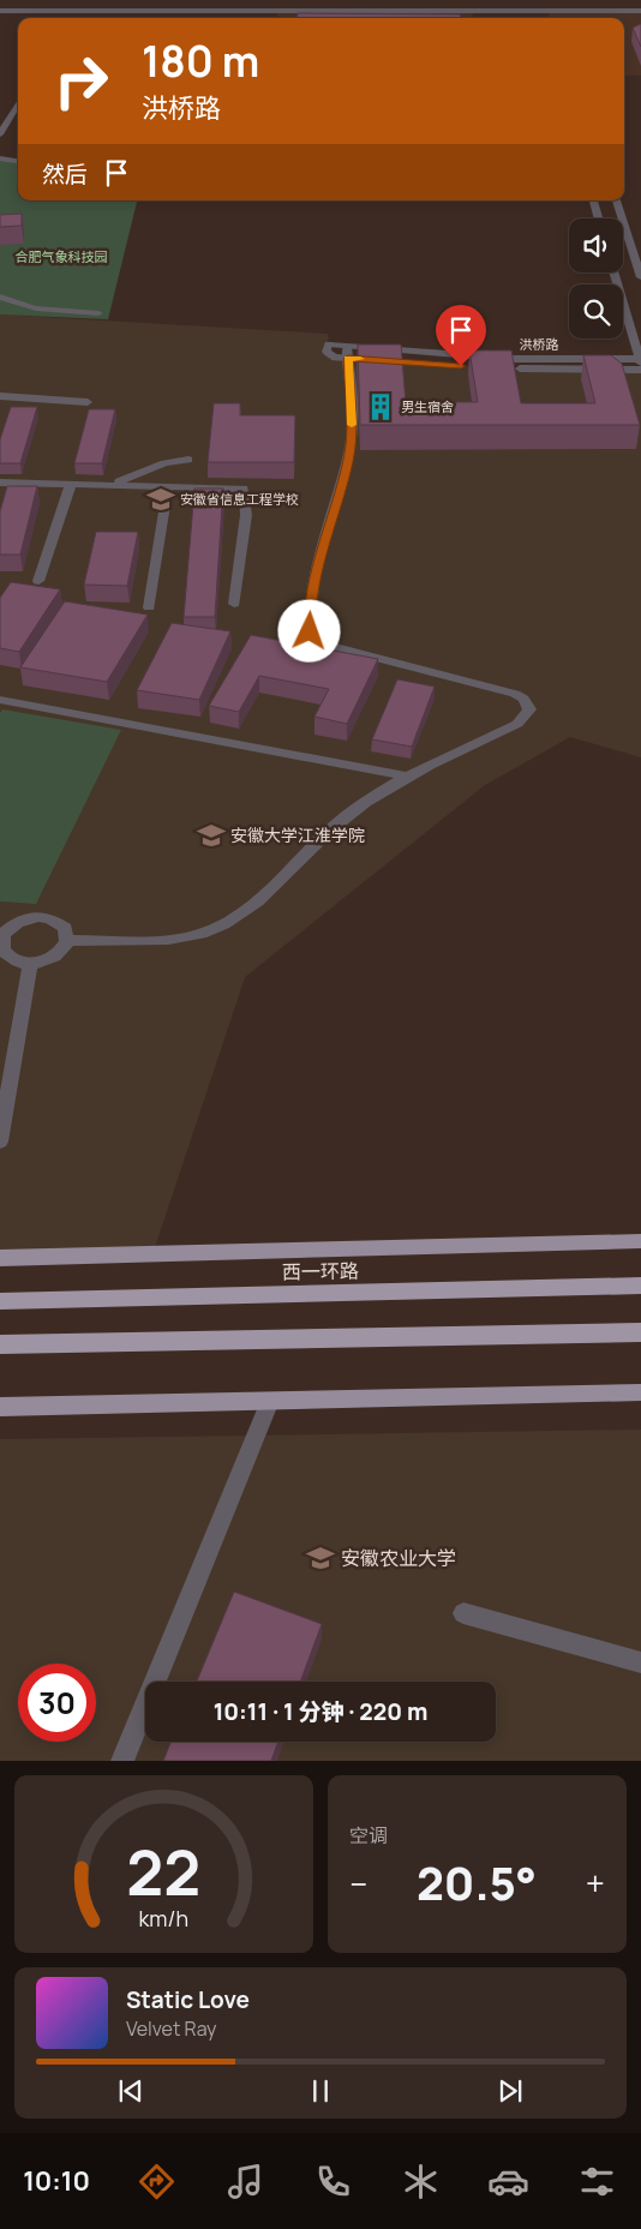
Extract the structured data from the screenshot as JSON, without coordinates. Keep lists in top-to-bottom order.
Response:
{
  "streets": {
    "highway": ["西一环路"],
    "street": ["洪桥路"]
  },
  "parks": ["合肥气象科技园"],
  "places": {
    "building": ["男生宿舍"],
    "school or university": ["安徽省信息工程学校", "安徽大学江淮学院", "安徽农业大学"]
  },
  "page": {
    "turn": ["180 m", "洪桥路"],
    "then": "然后",
    "limit": "30",
    "trip": "10:11 · 1 分钟 · 220 m",
    "tile": "空调",
    "heat": ["−", "20.5°", "+"],
    "song": ["Static Love", "Velvet Ray"],
    "tabs": "10:10",
    "gauge": ["22", "km/h"]
  }
}
